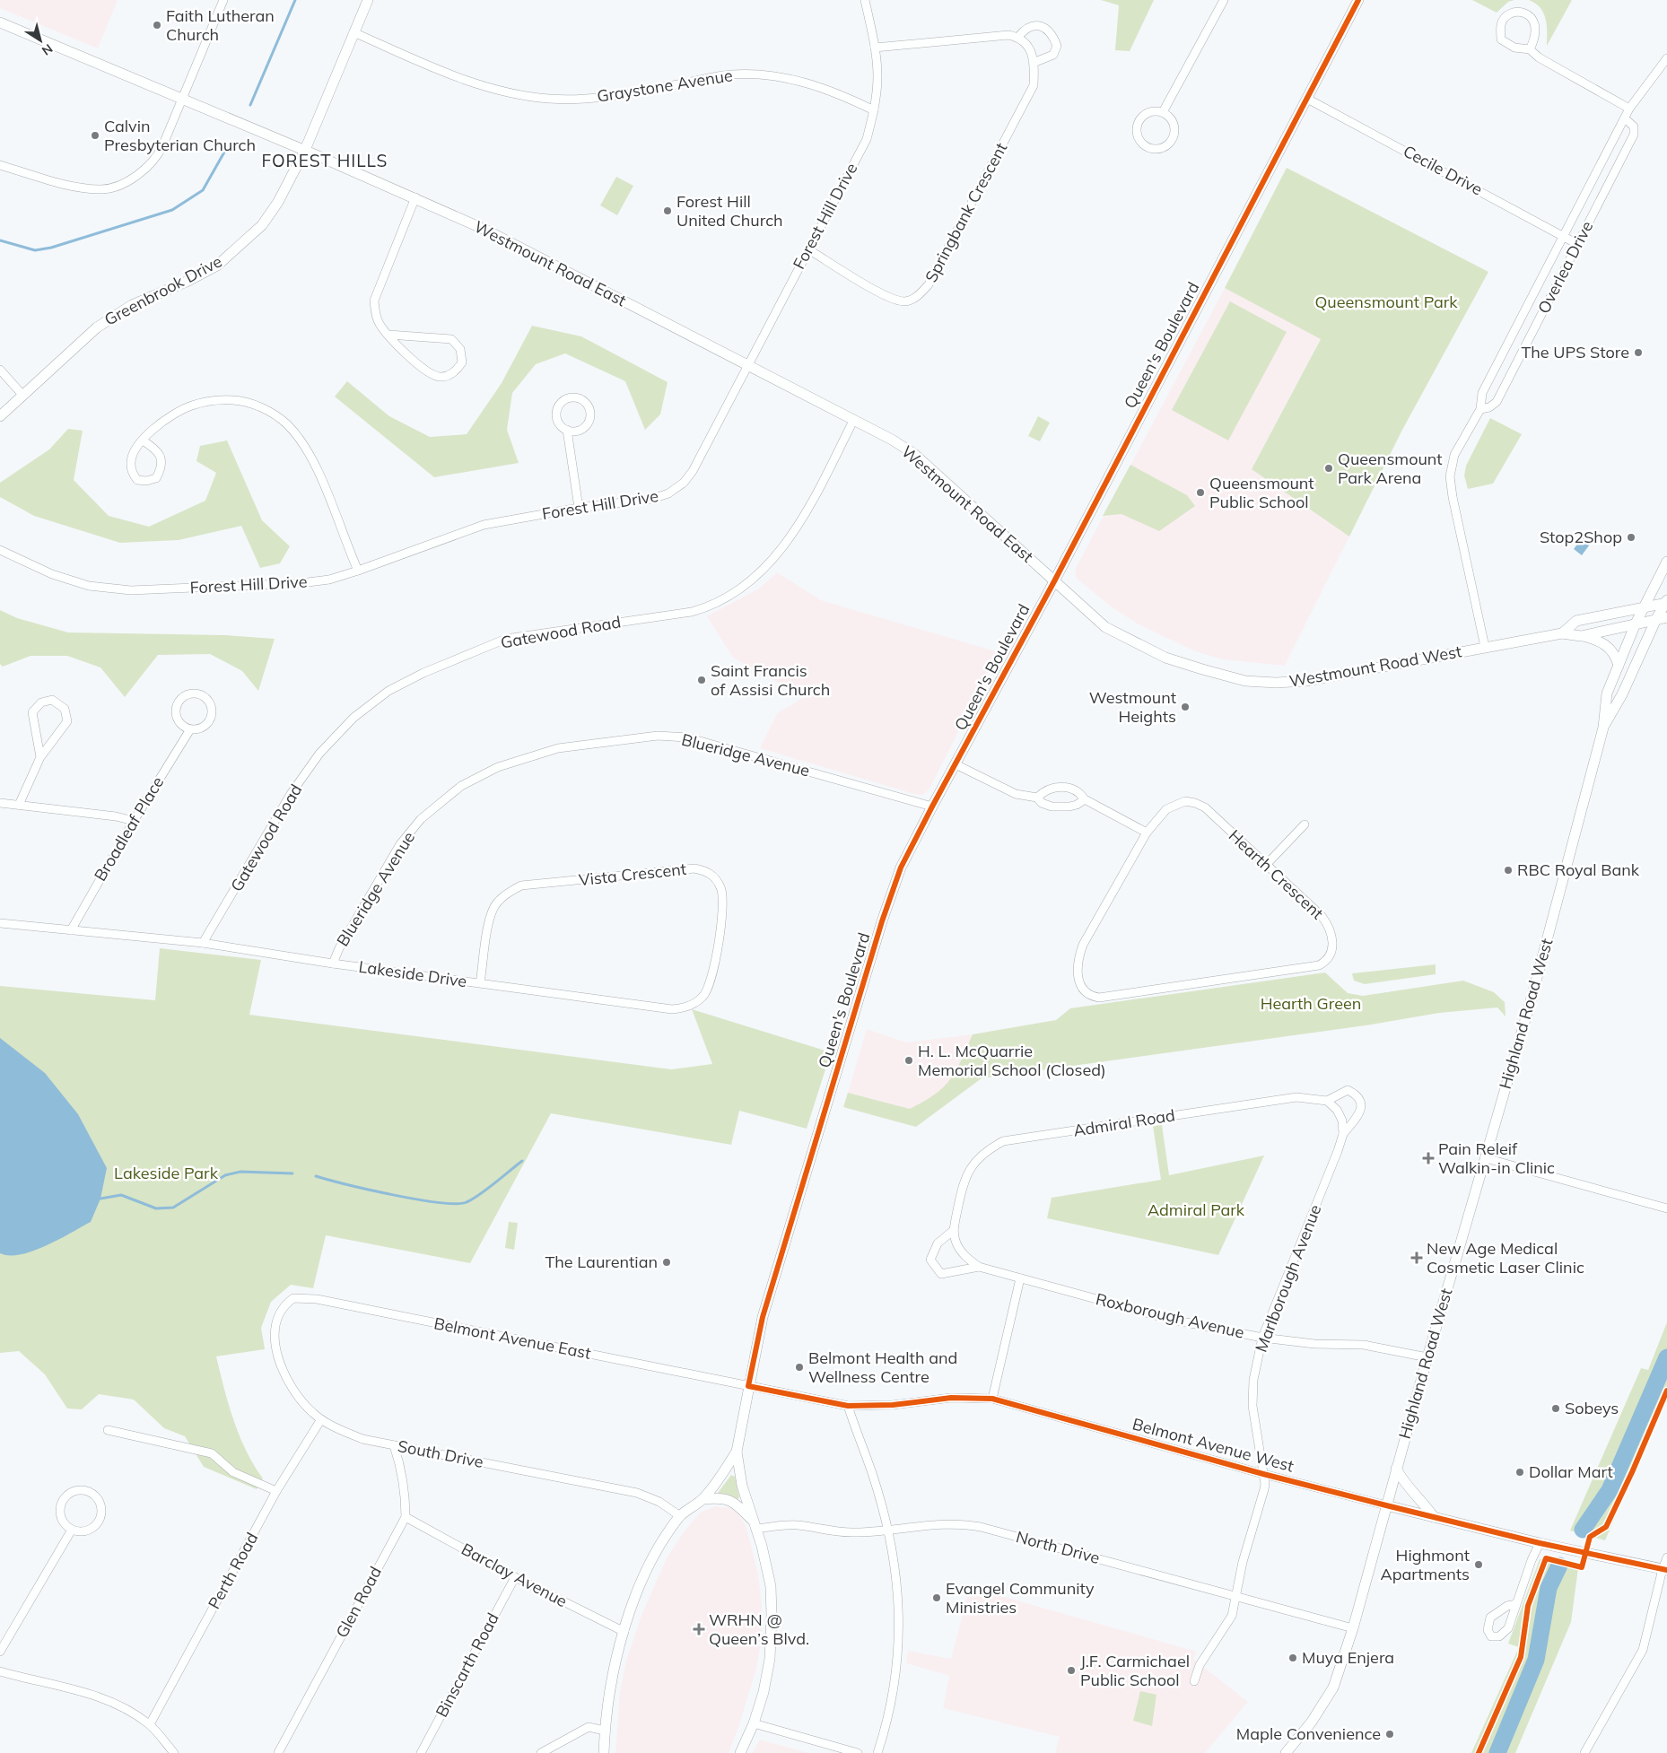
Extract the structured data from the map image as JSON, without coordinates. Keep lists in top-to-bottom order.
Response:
{
  "streets": {
    "main road": [
      "Westmount Road East",
      "Greenbrook Drive",
      "Queen's Boulevard",
      "Westmount Road West",
      "Highland Road West",
      "Belmont Avenue West"
    ],
    "street": [
      "Graystone Avenue",
      "Cecile Drive",
      "Springbank Crescent",
      "Forest Hill Drive",
      "Overlea Drive",
      "Gatewood Road",
      "Blueridge Avenue",
      "Broadleaf Place",
      "Vista Crescent",
      "Hearth Crescent",
      "Lakeside Drive",
      "Admiral Road",
      "Marlborough Avenue",
      "Roxborough Avenue",
      "Belmont Avenue East",
      "South Drive",
      "North Drive",
      "Perth Road",
      "Barclay Avenue",
      "Glen Road",
      "Binscarth Road"
    ]
  },
  "crossings": [
    ["Graystone Avenue", "Forest Hill Drive"],
    ["Graystone Avenue", "Greenbrook Drive"],
    ["Cecile Drive", "Overlea Drive"],
    ["Cecile Drive", "Queen's Boulevard"],
    ["Springbank Crescent", "Forest Hill Drive"],
    ["Forest Hill Drive", "Westmount Road East"],
    ["Westmount Road East", "Greenbrook Drive"],
    ["Westmount Road East", "Queen's Boulevard"],
    ["Westmount Road East", "Gatewood Road"],
    ["Westmount Road East", "Westmount Road West"],
    ["Overlea Drive", "Westmount Road West"],
    ["Queen's Boulevard", "Westmount Road West"],
    ["Queen's Boulevard", "Blueridge Avenue"],
    ["Queen's Boulevard", "Belmont Avenue East"],
    ["Queen's Boulevard", "Belmont Avenue West"],
    ["Queen's Boulevard", "South Drive"],
    ["Queen's Boulevard", "North Drive"],
    ["Queen's Boulevard", "Barclay Avenue"],
    ["Gatewood Road", "Lakeside Drive"],
    ["Westmount Road West", "Highland Road West"],
    ["Blueridge Avenue", "Lakeside Drive"],
    ["Broadleaf Place", "Lakeside Drive"],
    ["Vista Crescent", "Lakeside Drive"],
    ["Highland Road West", "Roxborough Avenue"],
    ["Highland Road West", "Belmont Avenue West"],
    ["Highland Road West", "North Drive"],
    ["Admiral Road", "Marlborough Avenue"],
    ["Marlborough Avenue", "Roxborough Avenue"],
    ["Marlborough Avenue", "Belmont Avenue West"],
    ["Marlborough Avenue", "North Drive"],
    ["Belmont Avenue East", "Belmont Avenue West"],
    ["Belmont Avenue East", "South Drive"],
    ["South Drive", "Perth Road"],
    ["South Drive", "Glen Road"],
    ["Barclay Avenue", "Glen Road"],
    ["Barclay Avenue", "Binscarth Road"]
  ],
  "districts": ["FOREST HILLS"],
  "parks": [
    "Queensmount Park",
    "Hearth Green",
    "Lakeside Park",
    "Admiral Park"
  ],
  "places": {
    "other": [
      "Faith Lutheran Church",
      "Calvin Presbyterian Church",
      "Forest Hill United Church",
      "The UPS Store",
      "Queensmount Park Arena",
      "Queensmount Public School",
      "Stop2Shop",
      "Saint Francis of Assisi Church",
      "Westmount Heights",
      "RBC Royal Bank",
      "H. L. McQuarrie Memorial School (Closed)",
      "The Laurentian",
      "Belmont Health and Wellness Centre",
      "Sobeys",
      "Dollar Mart",
      "Highmont Apartments",
      "Evangel Community Ministries",
      "Muya Enjera",
      "J.F. Carmichael Public School",
      "Maple Convenience"
    ],
    "health": ["Pain Releif Walkin-in Clinic", "New Age Medical Cosmetic Laser Clinic", "WRHN @ Queen’s Blvd."]
  },
  "north": "bottom right"
}
